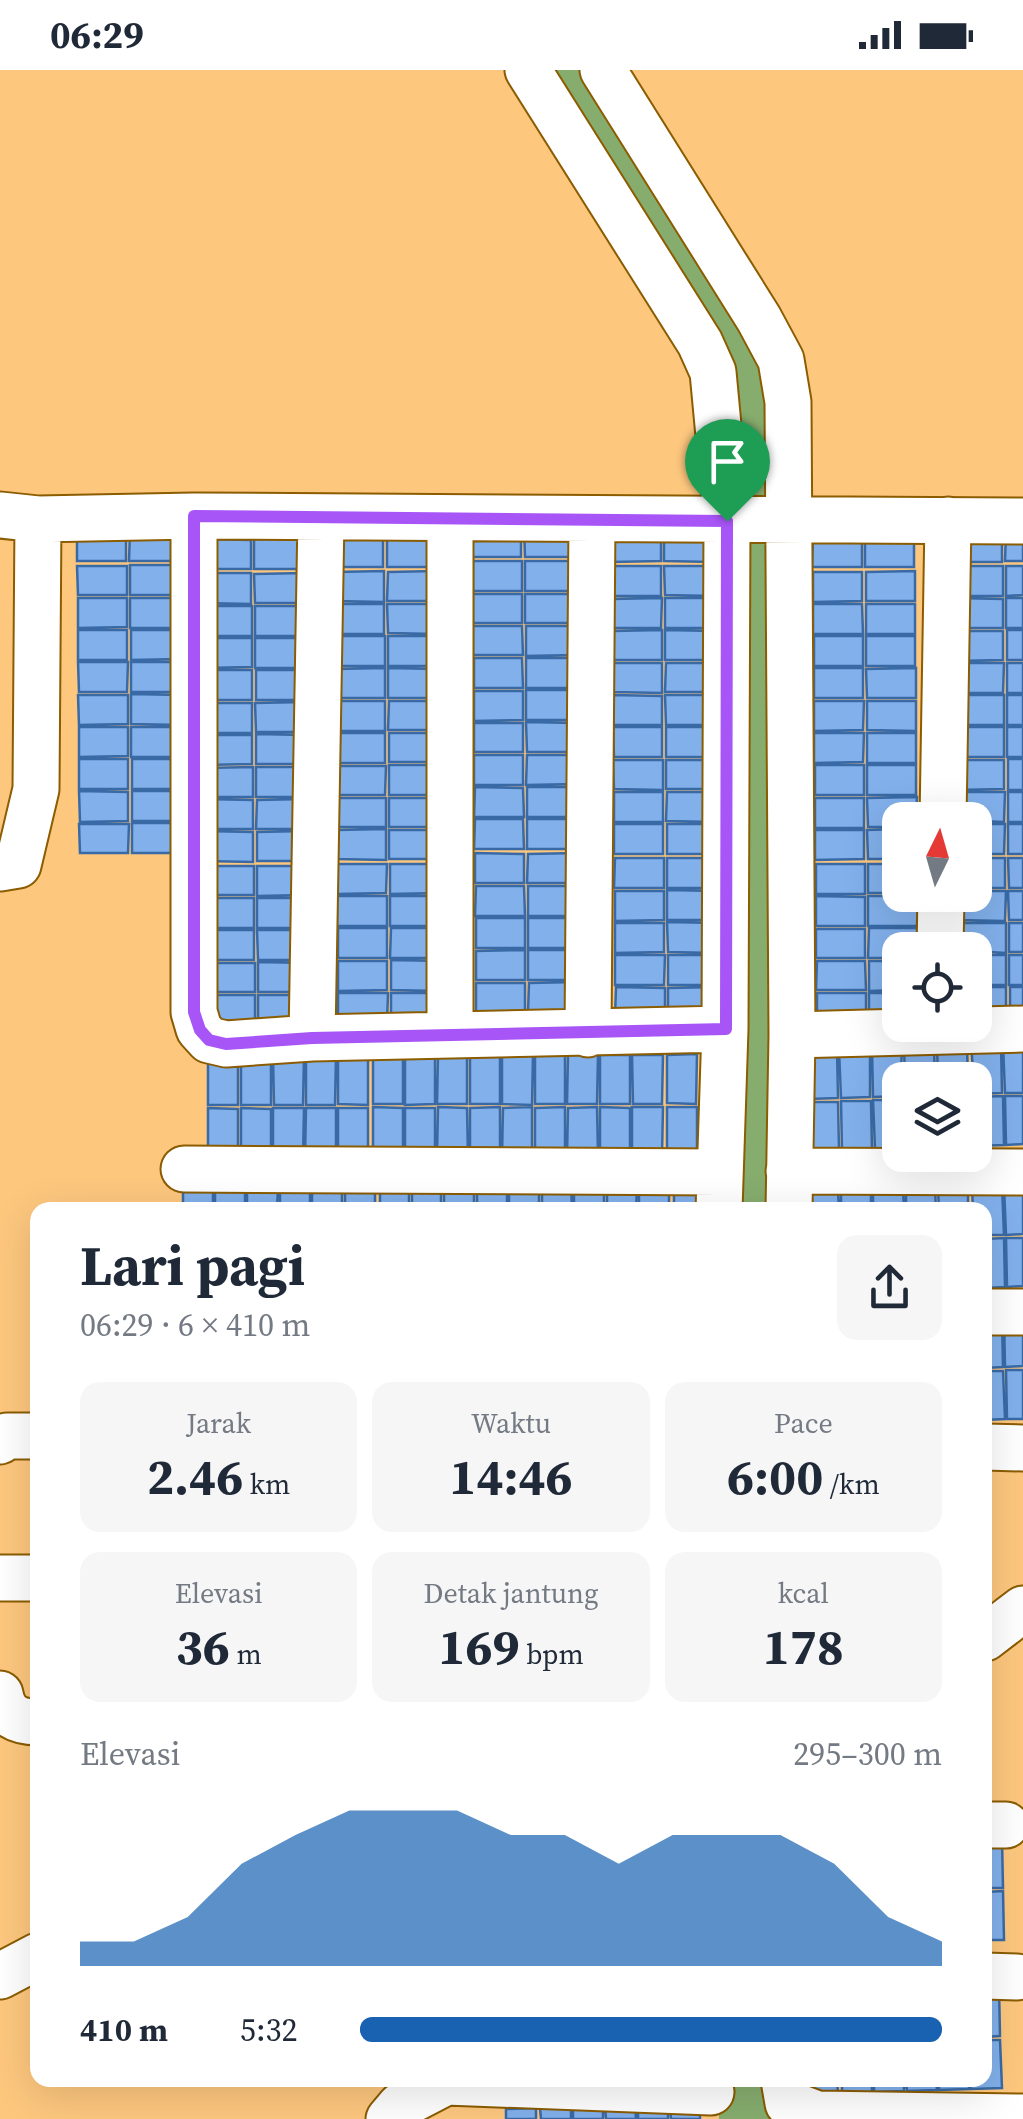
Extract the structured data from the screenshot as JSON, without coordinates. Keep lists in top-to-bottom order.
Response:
{
  "north": "top",
  "page": {
    "status": "06:29",
    "heading": ["Lari pagi", "06:29 · 6 × 410 m"],
    "stats": [
      ["Jarak", "2.46 km"],
      ["Waktu", "14:46"],
      ["Pace", "6:00 /km"],
      ["Elevasi", "36 m"],
      ["Detak jantung", "169 bpm"],
      ["kcal", "178"]
    ],
    "chart": ["Elevasi", "295–300 m"],
    "list": [
      {
        "name": "410 m",
        "note": "5:32"
      }
    ]
  }
}
